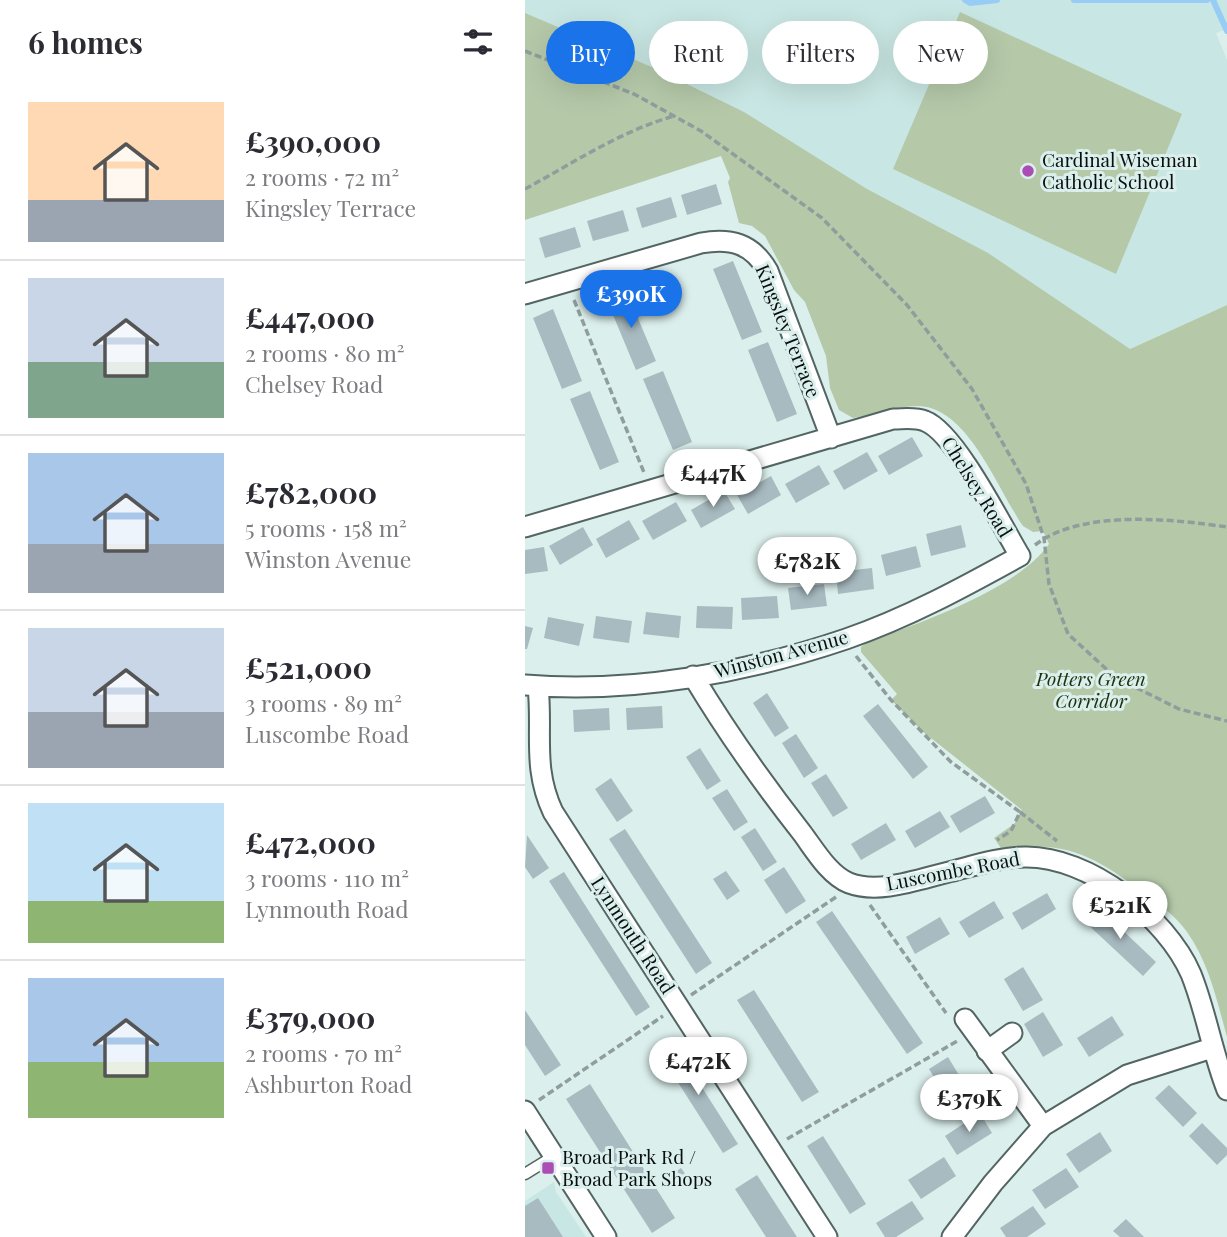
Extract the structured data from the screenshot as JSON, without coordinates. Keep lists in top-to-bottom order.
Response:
{
  "streets": {
    "street": [
      "Kingsley Terrace",
      "Chelsey Road",
      "Winston Avenue",
      "Luscombe Road",
      "Lynmouth Road"
    ]
  },
  "crossings": [
    ["Kingsley Terrace", "Chelsey Road"],
    ["Chelsey Road", "Winston Avenue"],
    ["Winston Avenue", "Lynmouth Road"]
  ],
  "parks": ["Potters Green Corridor"],
  "places": {
    "other": ["Cardinal Wiseman Catholic School"],
    "transit": ["Broad Park Rd / Broad Park Shops"]
  },
  "page": {
    "heading": "6 homes",
    "chip": [
      "Buy",
      "Rent",
      "Filters",
      "New"
    ],
    "list": [
      {
        "name": "£390,000",
        "note": "2 rooms · 72 m² · Kingsley Terrace"
      },
      {
        "name": "£447,000",
        "note": "2 rooms · 80 m² · Chelsey Road"
      },
      {
        "name": "£782,000",
        "note": "5 rooms · 158 m² · Winston Avenue"
      },
      {
        "name": "£521,000",
        "note": "3 rooms · 89 m² · Luscombe Road"
      },
      {
        "name": "£472,000",
        "note": "3 rooms · 110 m² · Lynmouth Road"
      },
      {
        "name": "£379,000",
        "note": "2 rooms · 70 m² · Ashburton Road"
      }
    ],
    "price": [
      "£390K",
      "£447K",
      "£782K",
      "£521K",
      "£472K",
      "£379K"
    ]
  }
}
